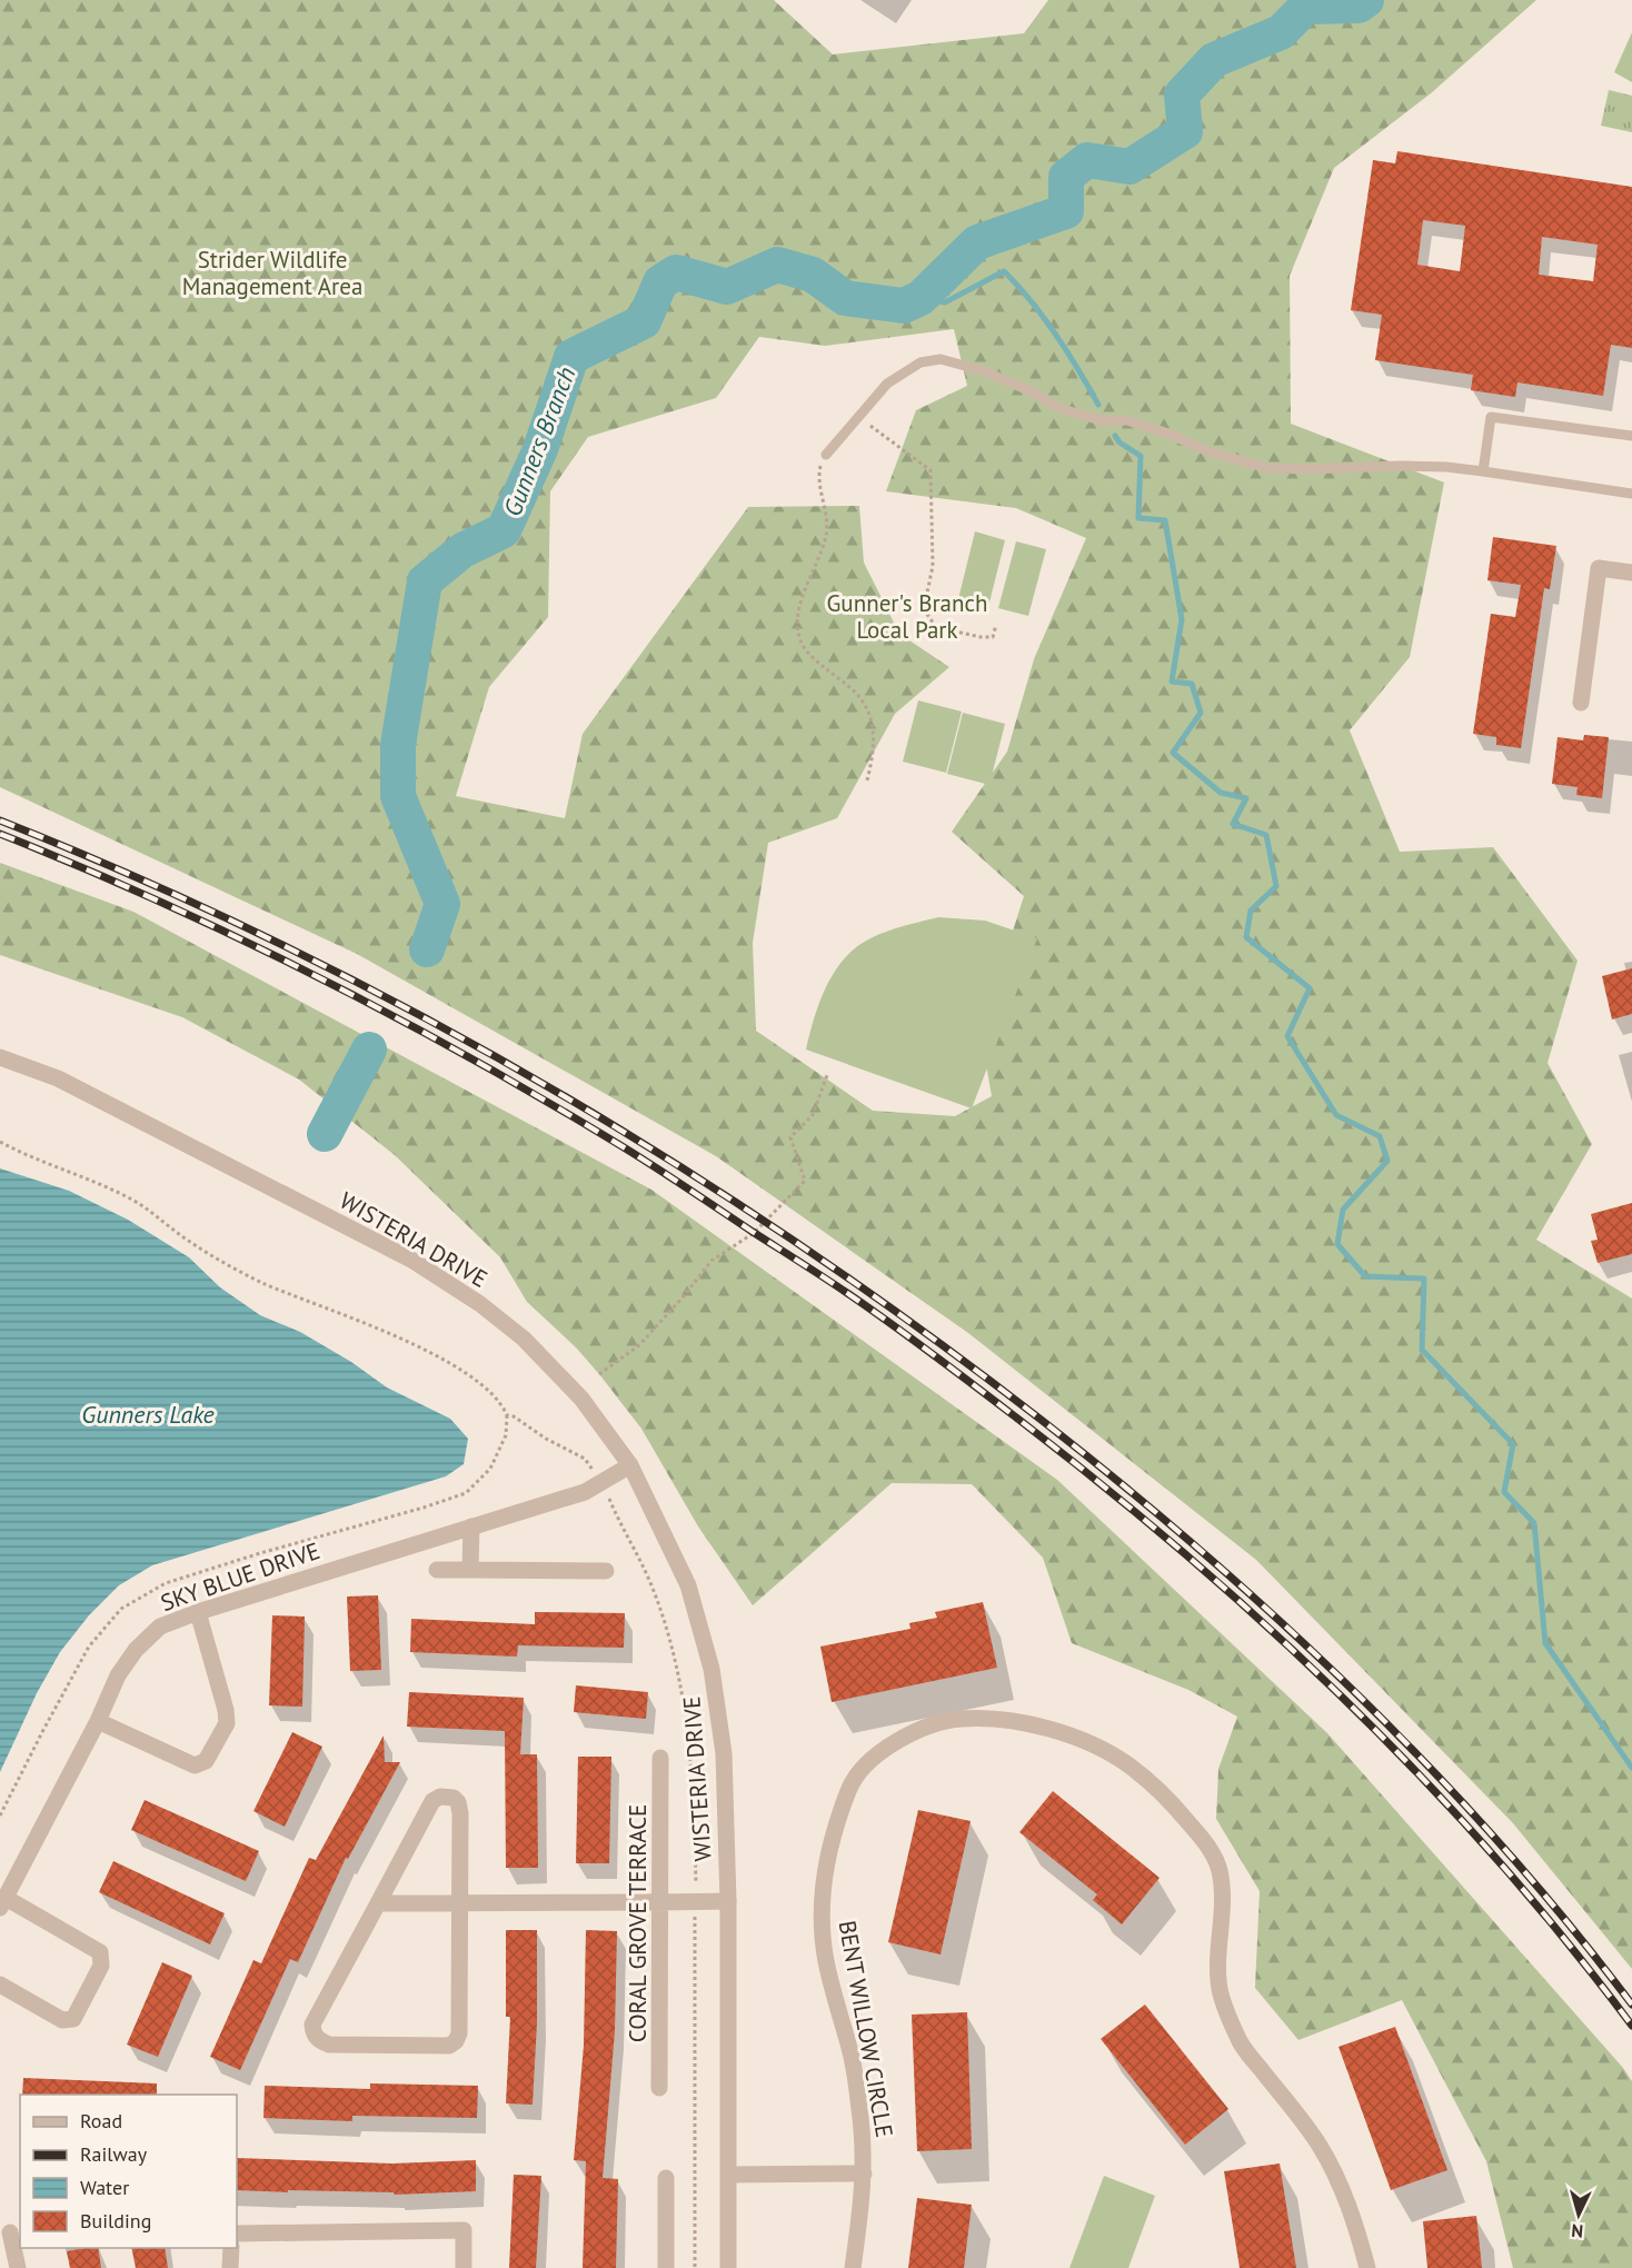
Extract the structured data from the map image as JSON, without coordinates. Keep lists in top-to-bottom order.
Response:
{
  "streets": {
    "street": [
      "WISTERIA DRIVE",
      "SKY BLUE DRIVE",
      "CORAL GROVE TERRACE",
      "BENT WILLOW CIRCLE"
    ]
  },
  "crossings": [
    ["WISTERIA DRIVE", "SKY BLUE DRIVE"],
    ["WISTERIA DRIVE", "BENT WILLOW CIRCLE"]
  ],
  "water": ["Gunners Branch", "Gunners Lake"],
  "parks": ["Strider Wildlife Management Area", "Gunner's Branch Local Park"],
  "legend": [
    "Road",
    "Railway",
    "Water",
    "Building"
  ],
  "north": "bottom"
}
